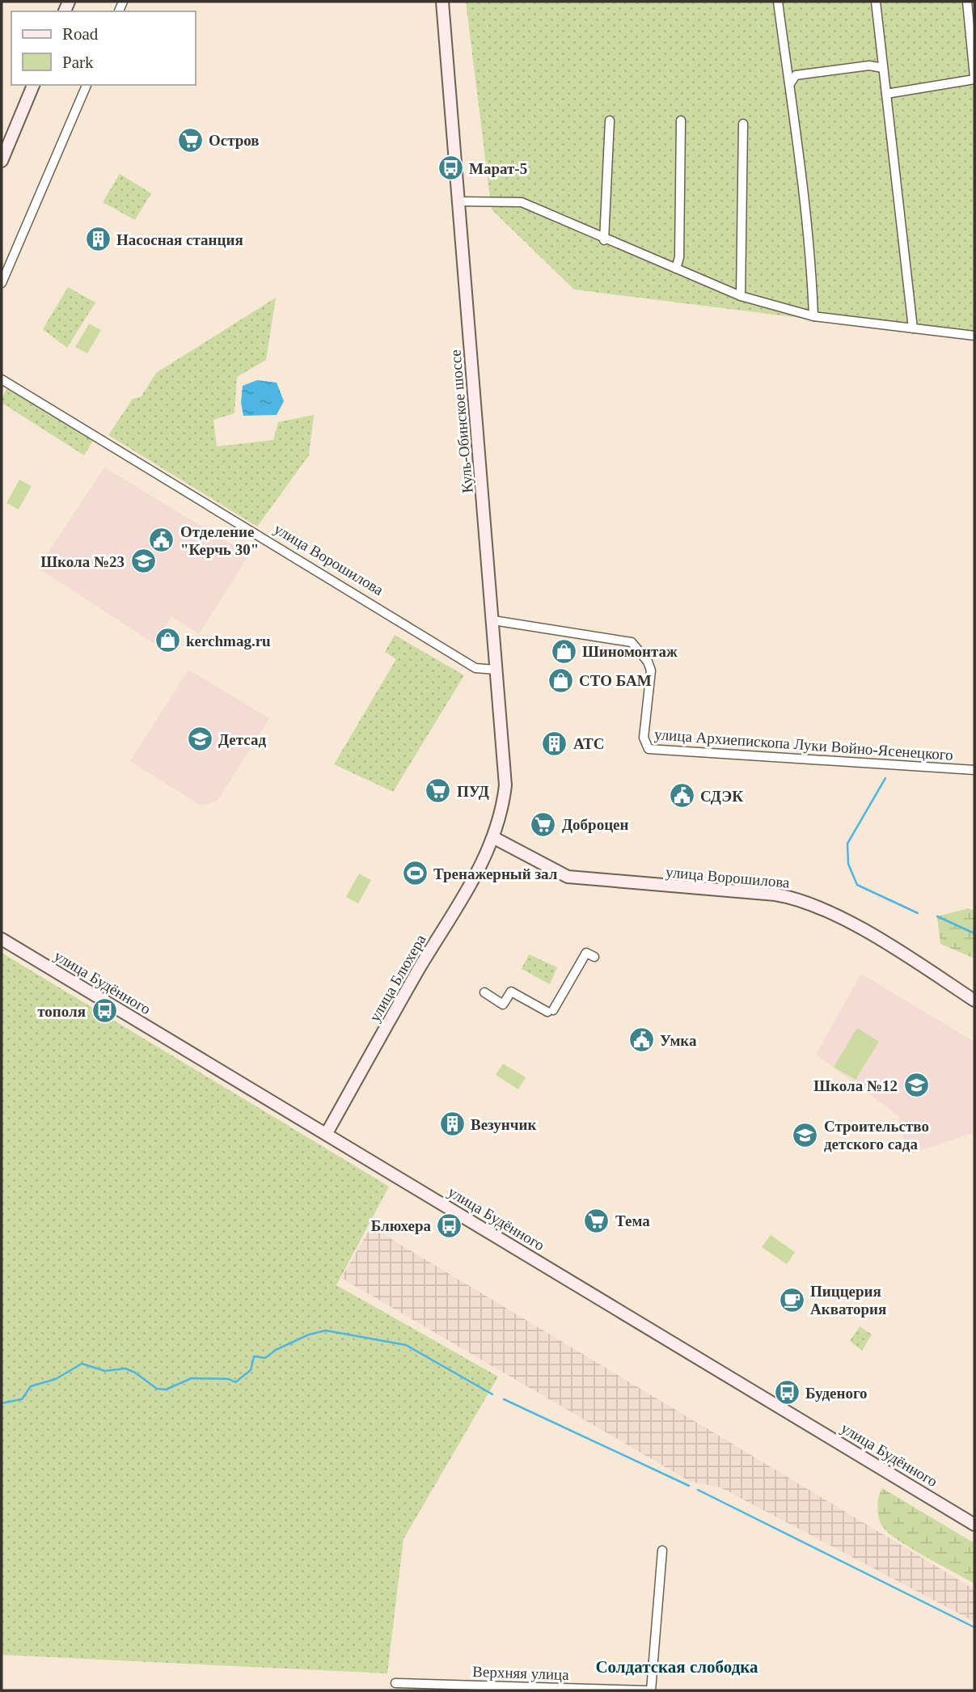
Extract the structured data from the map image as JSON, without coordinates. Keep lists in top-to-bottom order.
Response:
{
  "streets": {
    "main road": [
      "Куль-Обинское шоссе",
      "улица Ворошилова",
      "улица Блюхера",
      "улица Будённого"
    ],
    "street": ["улица Архиепископа Луки Войно-Ясенецкого", "Верхняя улица"]
  },
  "crossings": [
    ["Куль-Обинское шоссе", "улица Ворошилова"],
    ["Куль-Обинское шоссе", "улица Архиепископа Луки Войно-Ясенецкого"],
    ["Куль-Обинское шоссе", "улица Блюхера"],
    ["улица Ворошилова", "улица Блюхера"],
    ["улица Блюхера", "улица Будённого"]
  ],
  "districts": ["Солдатская слободка"],
  "places": {
    "supermarket": [
      "Остров",
      "ПУД",
      "Доброцен",
      "Тема"
    ],
    "bus stop": [
      "Марат-5",
      "тополя",
      "Блюхера",
      "Буденого"
    ],
    "building": ["Насосная станция", "АТС", "Везунчик"],
    "public building": ["Отделение \"Керчь 30\"", "СДЭК", "Умка"],
    "school or university": [
      "Школа №23",
      "Детсад",
      "Школа №12",
      "Строительство детского сада"
    ],
    "shop": ["kerchmag.ru", "Шиномонтаж", "СТО БАМ"],
    "sports": ["Тренажерный зал"],
    "cafe": ["Пиццерия Акватория"]
  },
  "legend": ["Road", "Park"]
}
